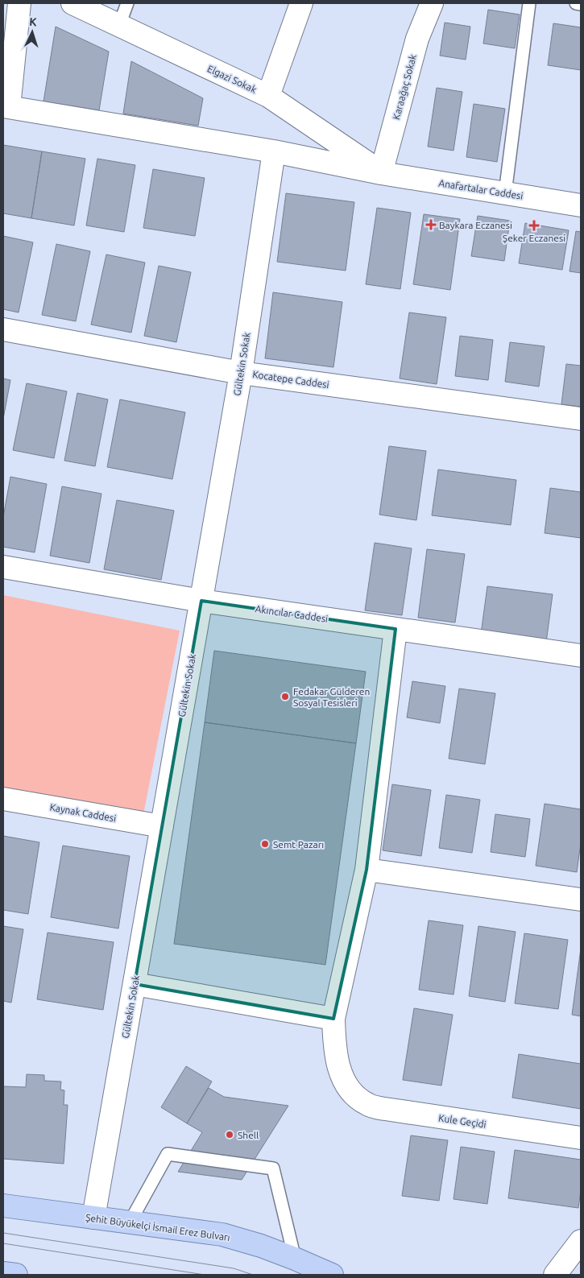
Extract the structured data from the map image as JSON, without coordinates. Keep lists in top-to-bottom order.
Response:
{
  "streets": {
    "main road": ["Şehit Büyükelçi İsmail Erez Bulvarı"],
    "street": [
      "Elgazi Sokak",
      "Karaağaç Sokak",
      "Anafartalar Caddesi",
      "Gültekin Sokak",
      "Kocatepe Caddesi",
      "Akıncılar Caddesi",
      "Kaynak Caddesi",
      "Kule Geçidi"
    ]
  },
  "crossings": [
    ["Elgazi Sokak", "Karaağaç Sokak"],
    ["Elgazi Sokak", "Anafartalar Caddesi"],
    ["Karaağaç Sokak", "Anafartalar Caddesi"],
    ["Anafartalar Caddesi", "Gültekin Sokak"],
    ["Gültekin Sokak", "Kocatepe Caddesi"],
    ["Gültekin Sokak", "Akıncılar Caddesi"],
    ["Gültekin Sokak", "Kaynak Caddesi"],
    ["Gültekin Sokak", "Şehit Büyükelçi İsmail Erez Bulvarı"]
  ],
  "places": {
    "health": ["Baykara Eczanesi", "Şeker Eczanesi"],
    "other": ["Fedakar Gülderen Sosyal Tesisleri", "Semt Pazarı", "Shell"]
  },
  "north": "top"
}
